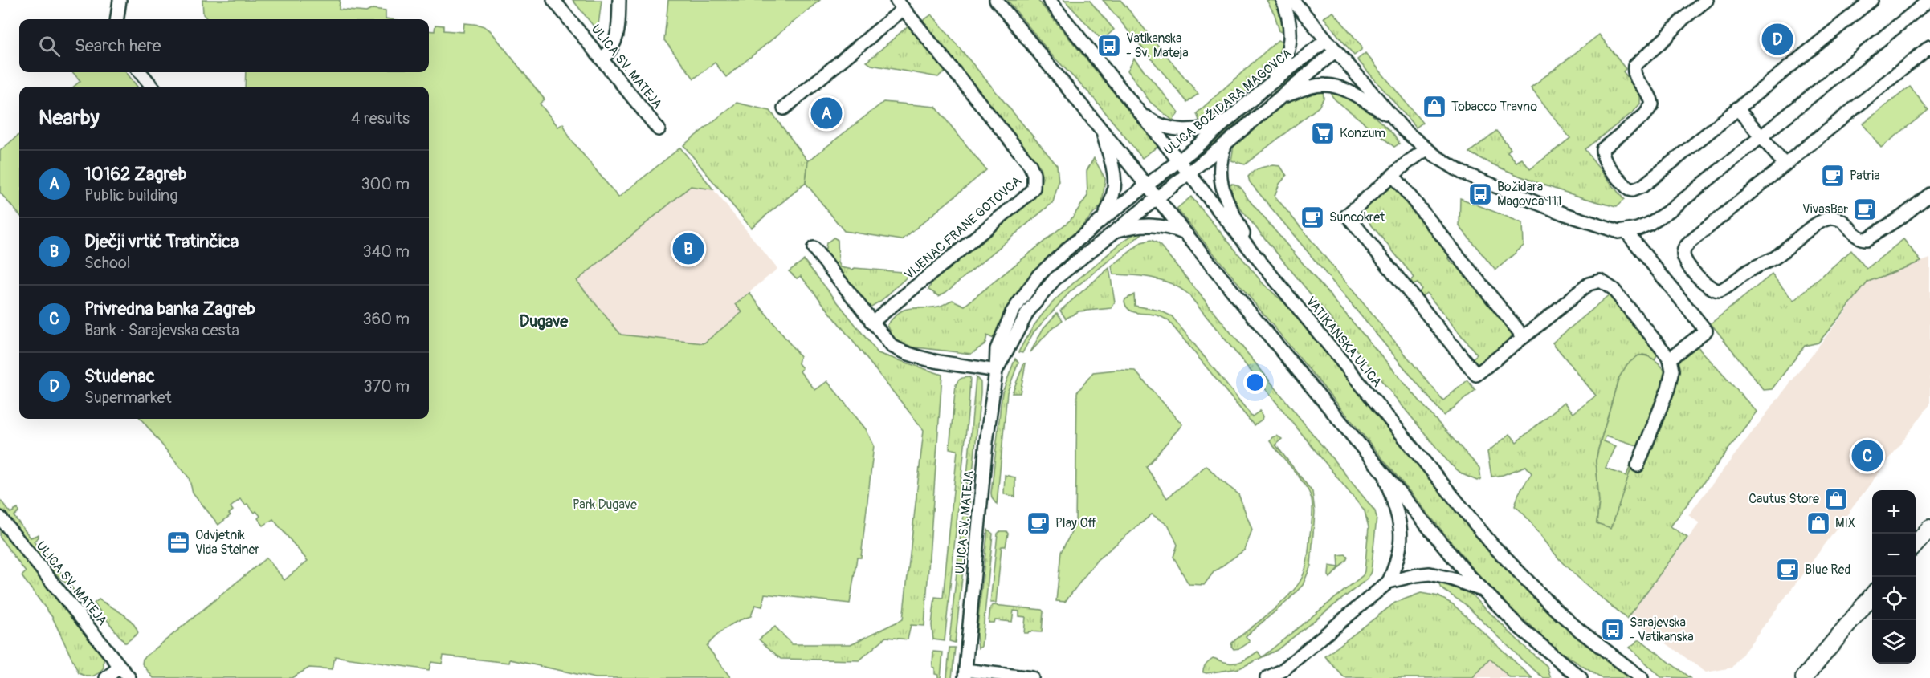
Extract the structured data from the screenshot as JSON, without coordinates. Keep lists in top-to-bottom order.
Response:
{
  "streets": {
    "street": [
      "ULICA SV. MATEJA",
      "ULICA BOŽIDARA MAGOVCA",
      "VIJENAC FRANE GOTOVCA",
      "VATIKANSKA ULICA"
    ]
  },
  "crossings": [
    ["ULICA SV. MATEJA", "ULICA BOŽIDARA MAGOVCA"],
    ["ULICA SV. MATEJA", "VATIKANSKA ULICA"],
    ["ULICA BOŽIDARA MAGOVCA", "VATIKANSKA ULICA"]
  ],
  "districts": ["Dugave"],
  "parks": ["Park Dugave"],
  "places": {
    "bus stop": ["Vatikanska - Sv. Mateja", "Božidara Magovca 111", "Sarajevska - Vatikanska"],
    "shop": ["Tobacco Travno", "Cautus Store", "MIX"],
    "supermarket": ["Konzum"],
    "cafe": [
      "Patria",
      "VivasBar",
      "Suncokret",
      "Play Off",
      "Blue Red"
    ],
    "office": ["Odvjetnik Vida Steiner"]
  },
  "page": {
    "search": "Search here",
    "pins": [
      "D",
      "A",
      "B",
      "C"
    ],
    "heading": ["Nearby", "4 results"],
    "list": [
      {
        "mark": "A",
        "name": "10162 Zagreb",
        "note": "Public building",
        "value": "300 m"
      },
      {
        "mark": "B",
        "name": "Dječji vrtić Tratinčica",
        "note": "School",
        "value": "340 m"
      },
      {
        "mark": "C",
        "name": "Privredna banka Zagreb",
        "note": "Bank · Sarajevska cesta",
        "value": "360 m"
      },
      {
        "mark": "D",
        "name": "Studenac",
        "note": "Supermarket",
        "value": "370 m"
      }
    ],
    "map_buttons": ["+", "−"]
  }
}
